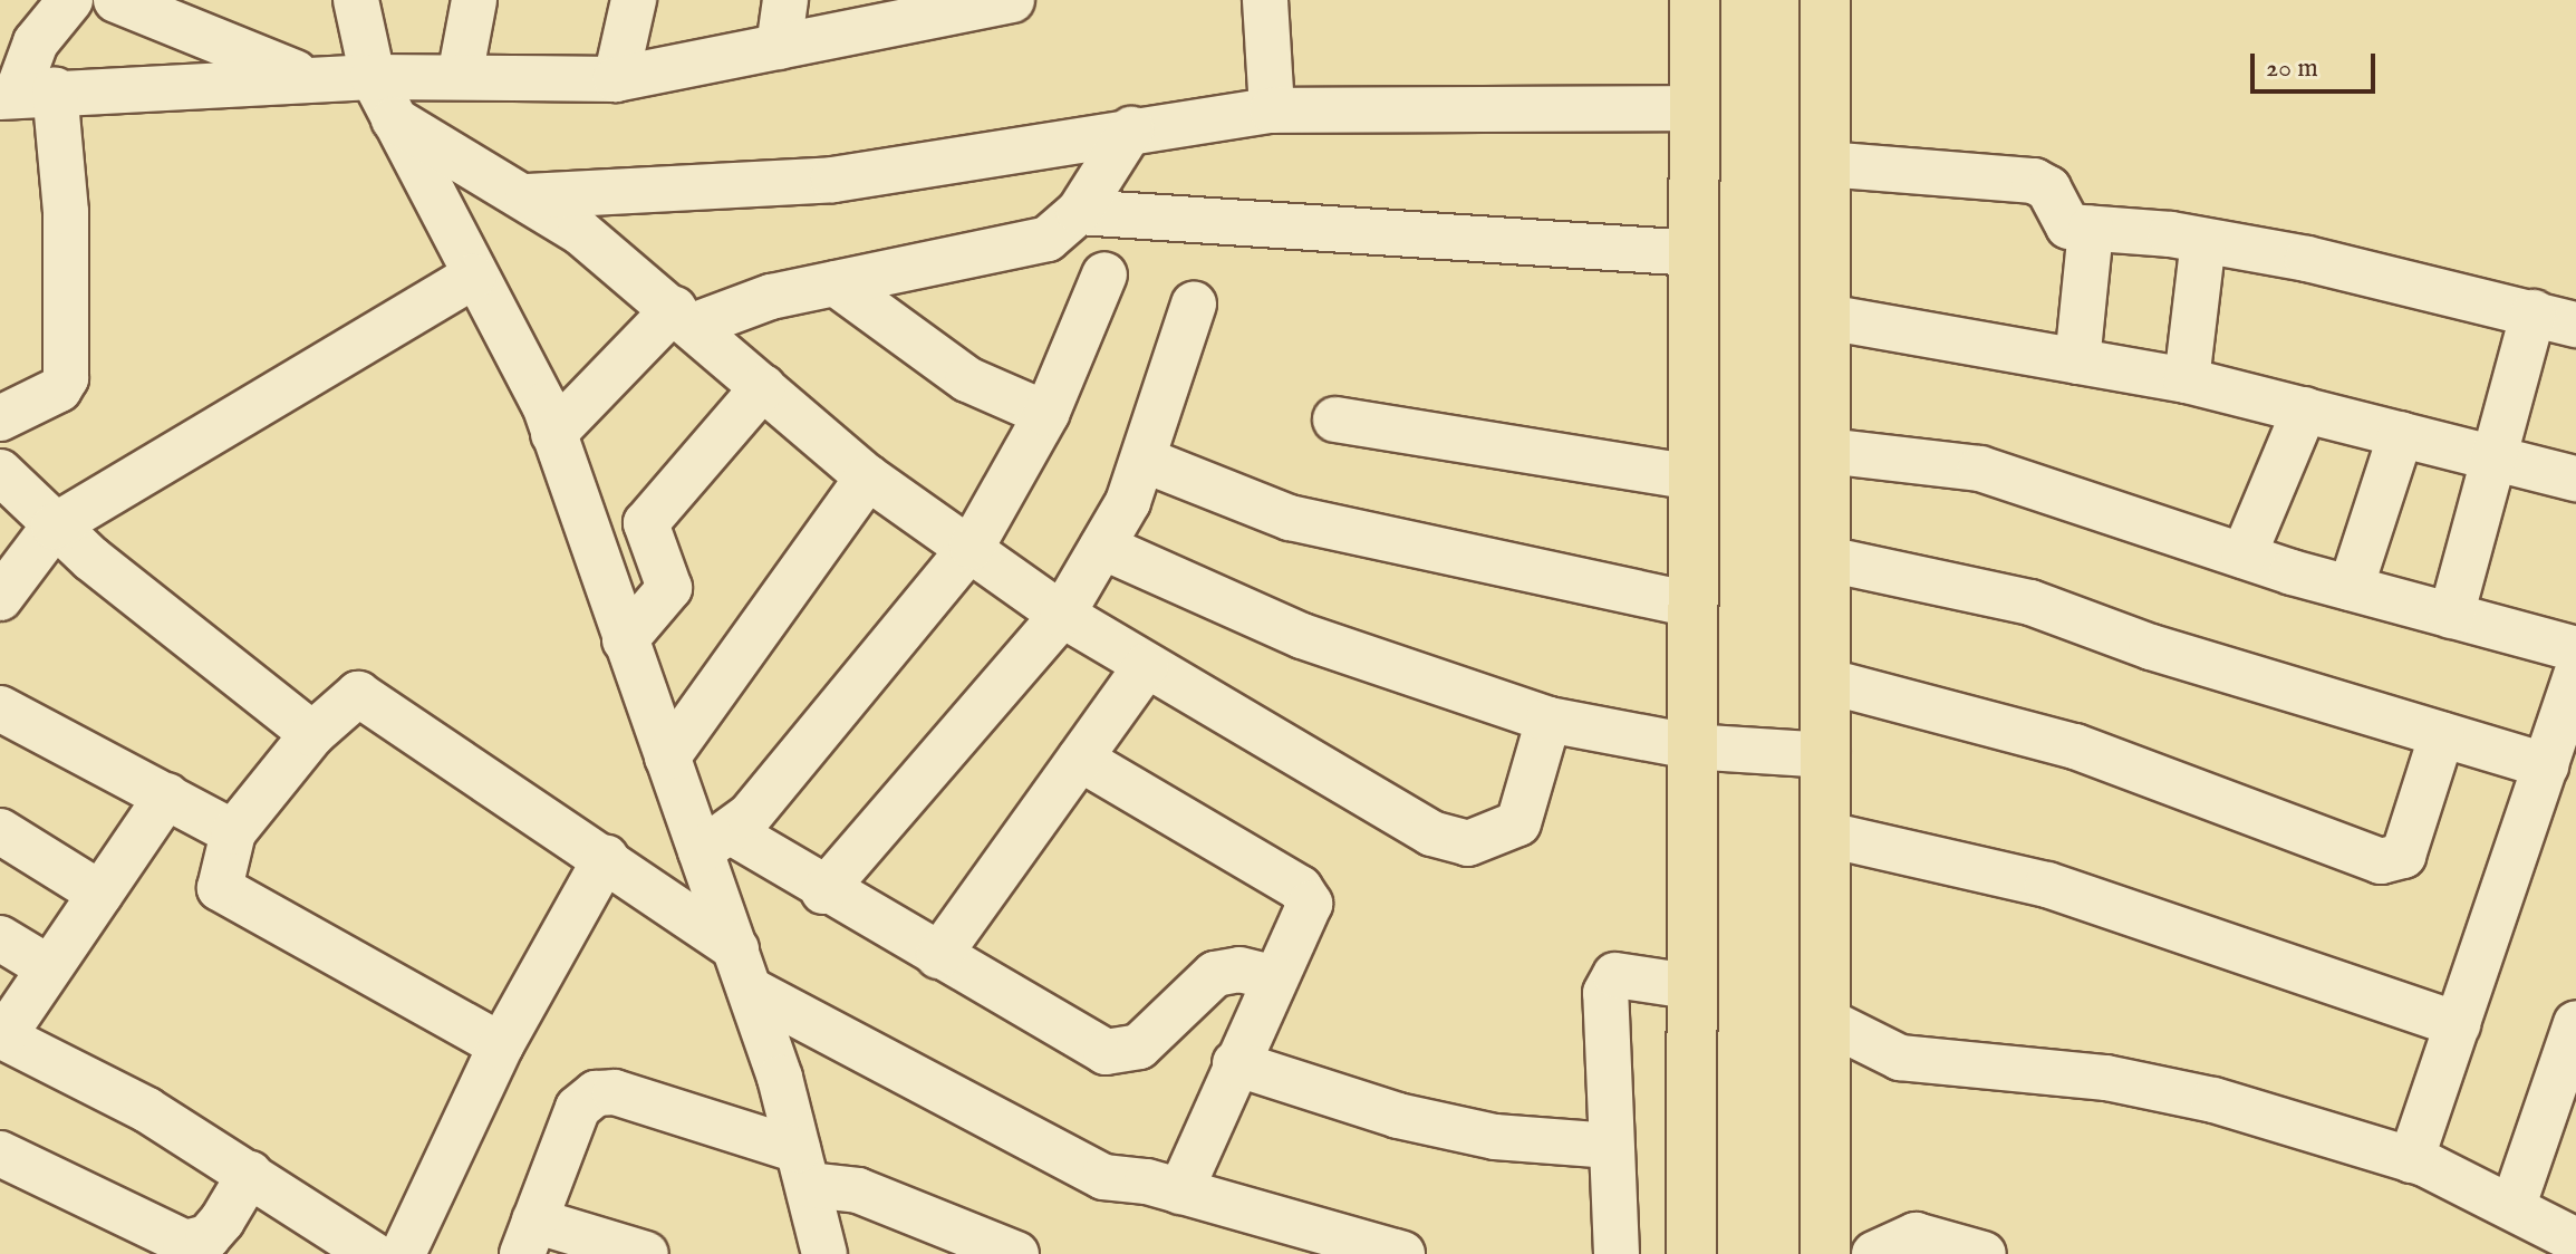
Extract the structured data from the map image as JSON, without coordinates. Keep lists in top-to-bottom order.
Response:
{
  "scale_bar": "20 m"
}
